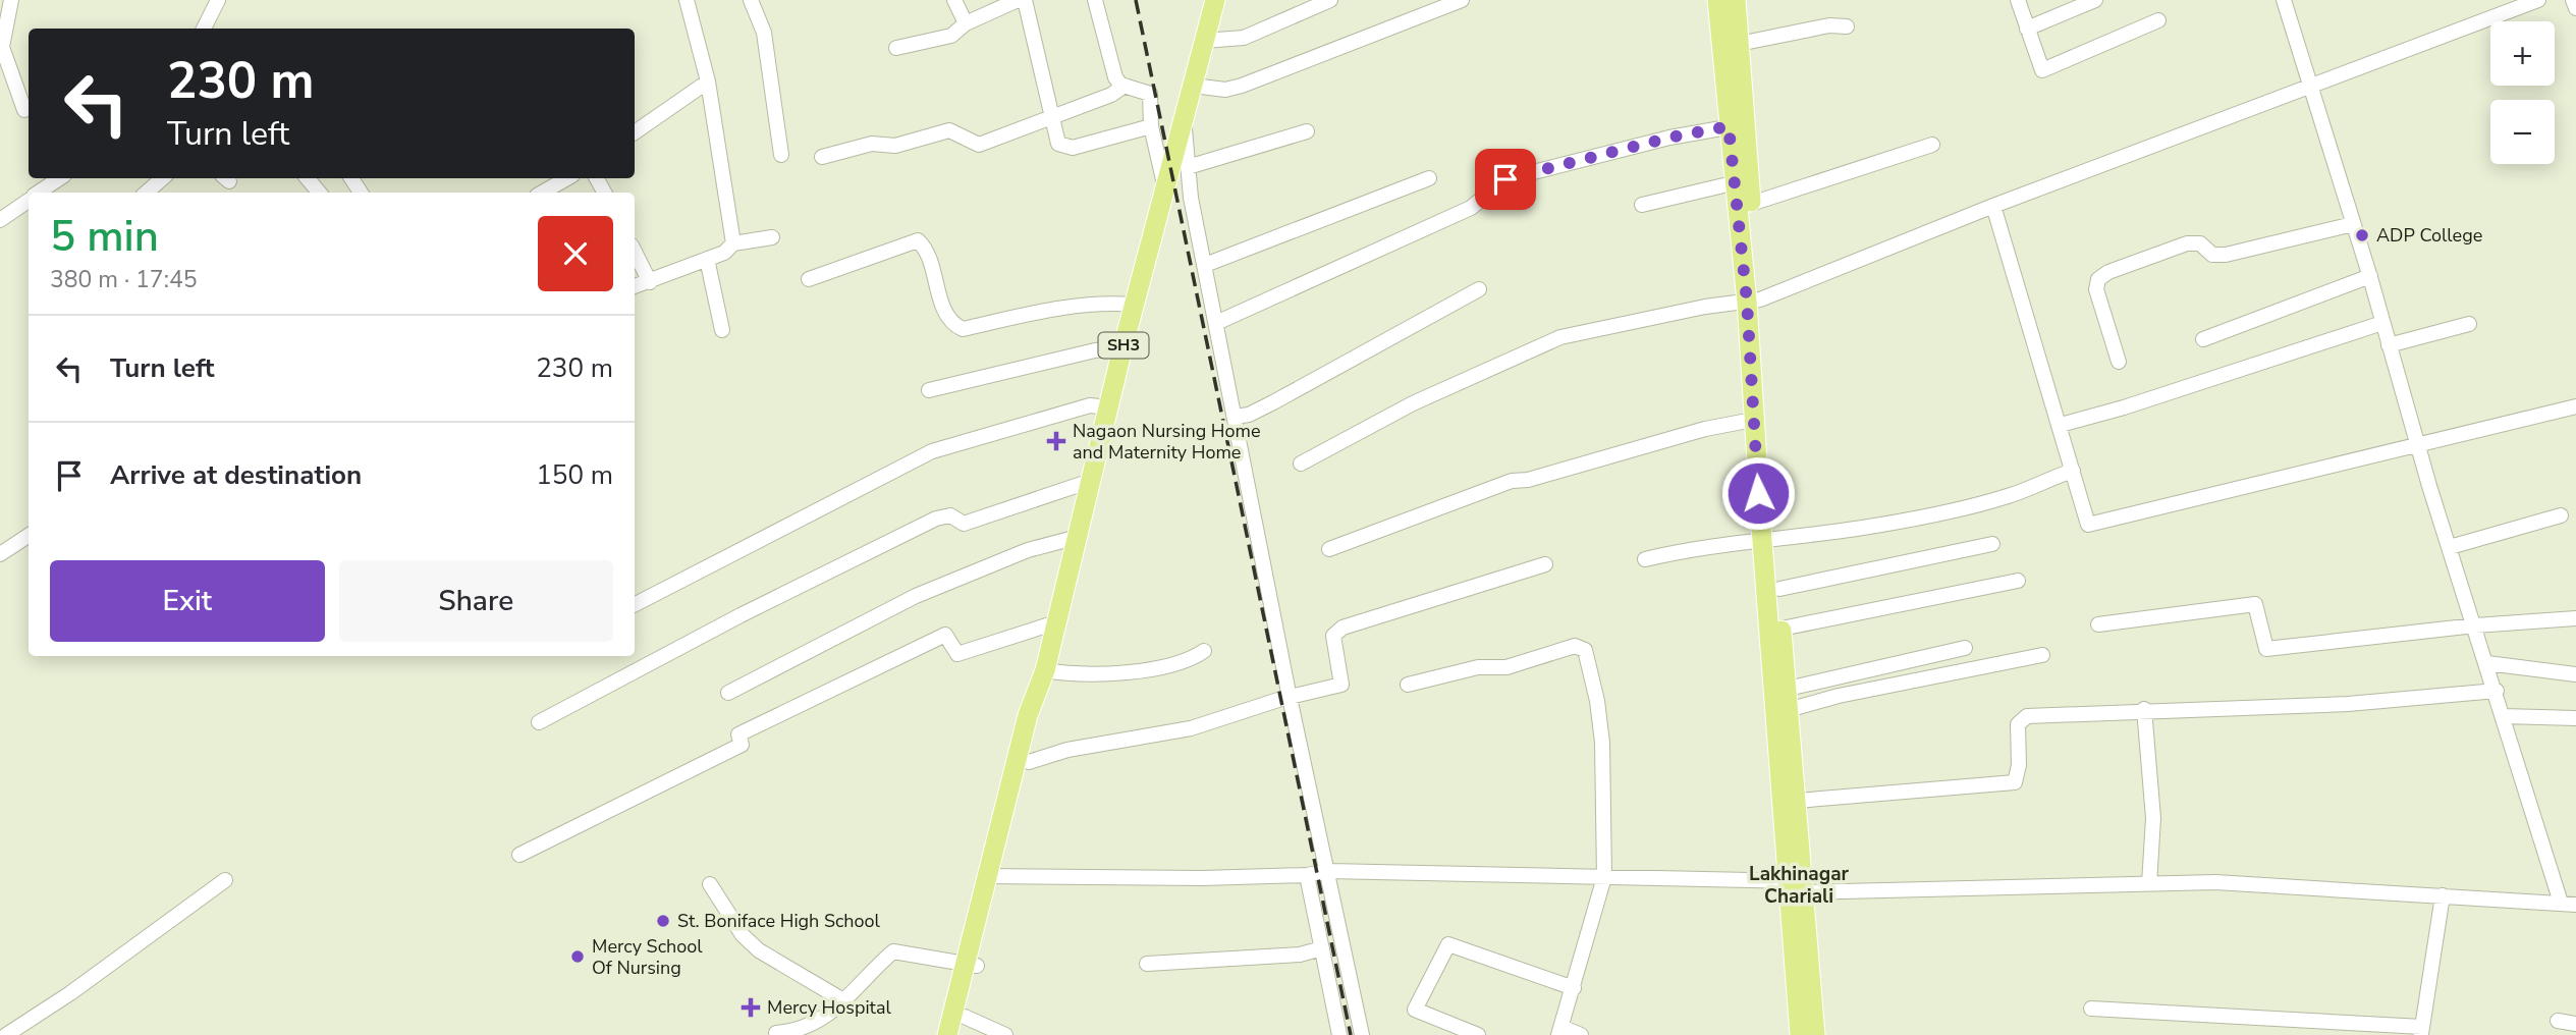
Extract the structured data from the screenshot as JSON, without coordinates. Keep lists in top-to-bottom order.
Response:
{
  "streets": {
    "main road": ["SH3"]
  },
  "districts": ["Lakhinagar Chariali"],
  "places": {
    "other": ["ADP College", "St. Boniface High School", "Mercy School Of Nursing"],
    "health": ["Nagaon Nursing Home and Maternity Home", "Mercy Hospital"]
  },
  "page": {
    "map_buttons": ["+", "−"],
    "turn": ["230 m", "Turn left"],
    "heading": ["5 min", "380 m · 17:45"],
    "list": [
      {
        "name": "Turn left",
        "value": "230 m"
      },
      {
        "name": "Arrive at destination",
        "value": "150 m"
      }
    ],
    "buttons": ["Exit", "Share"]
  }
}
